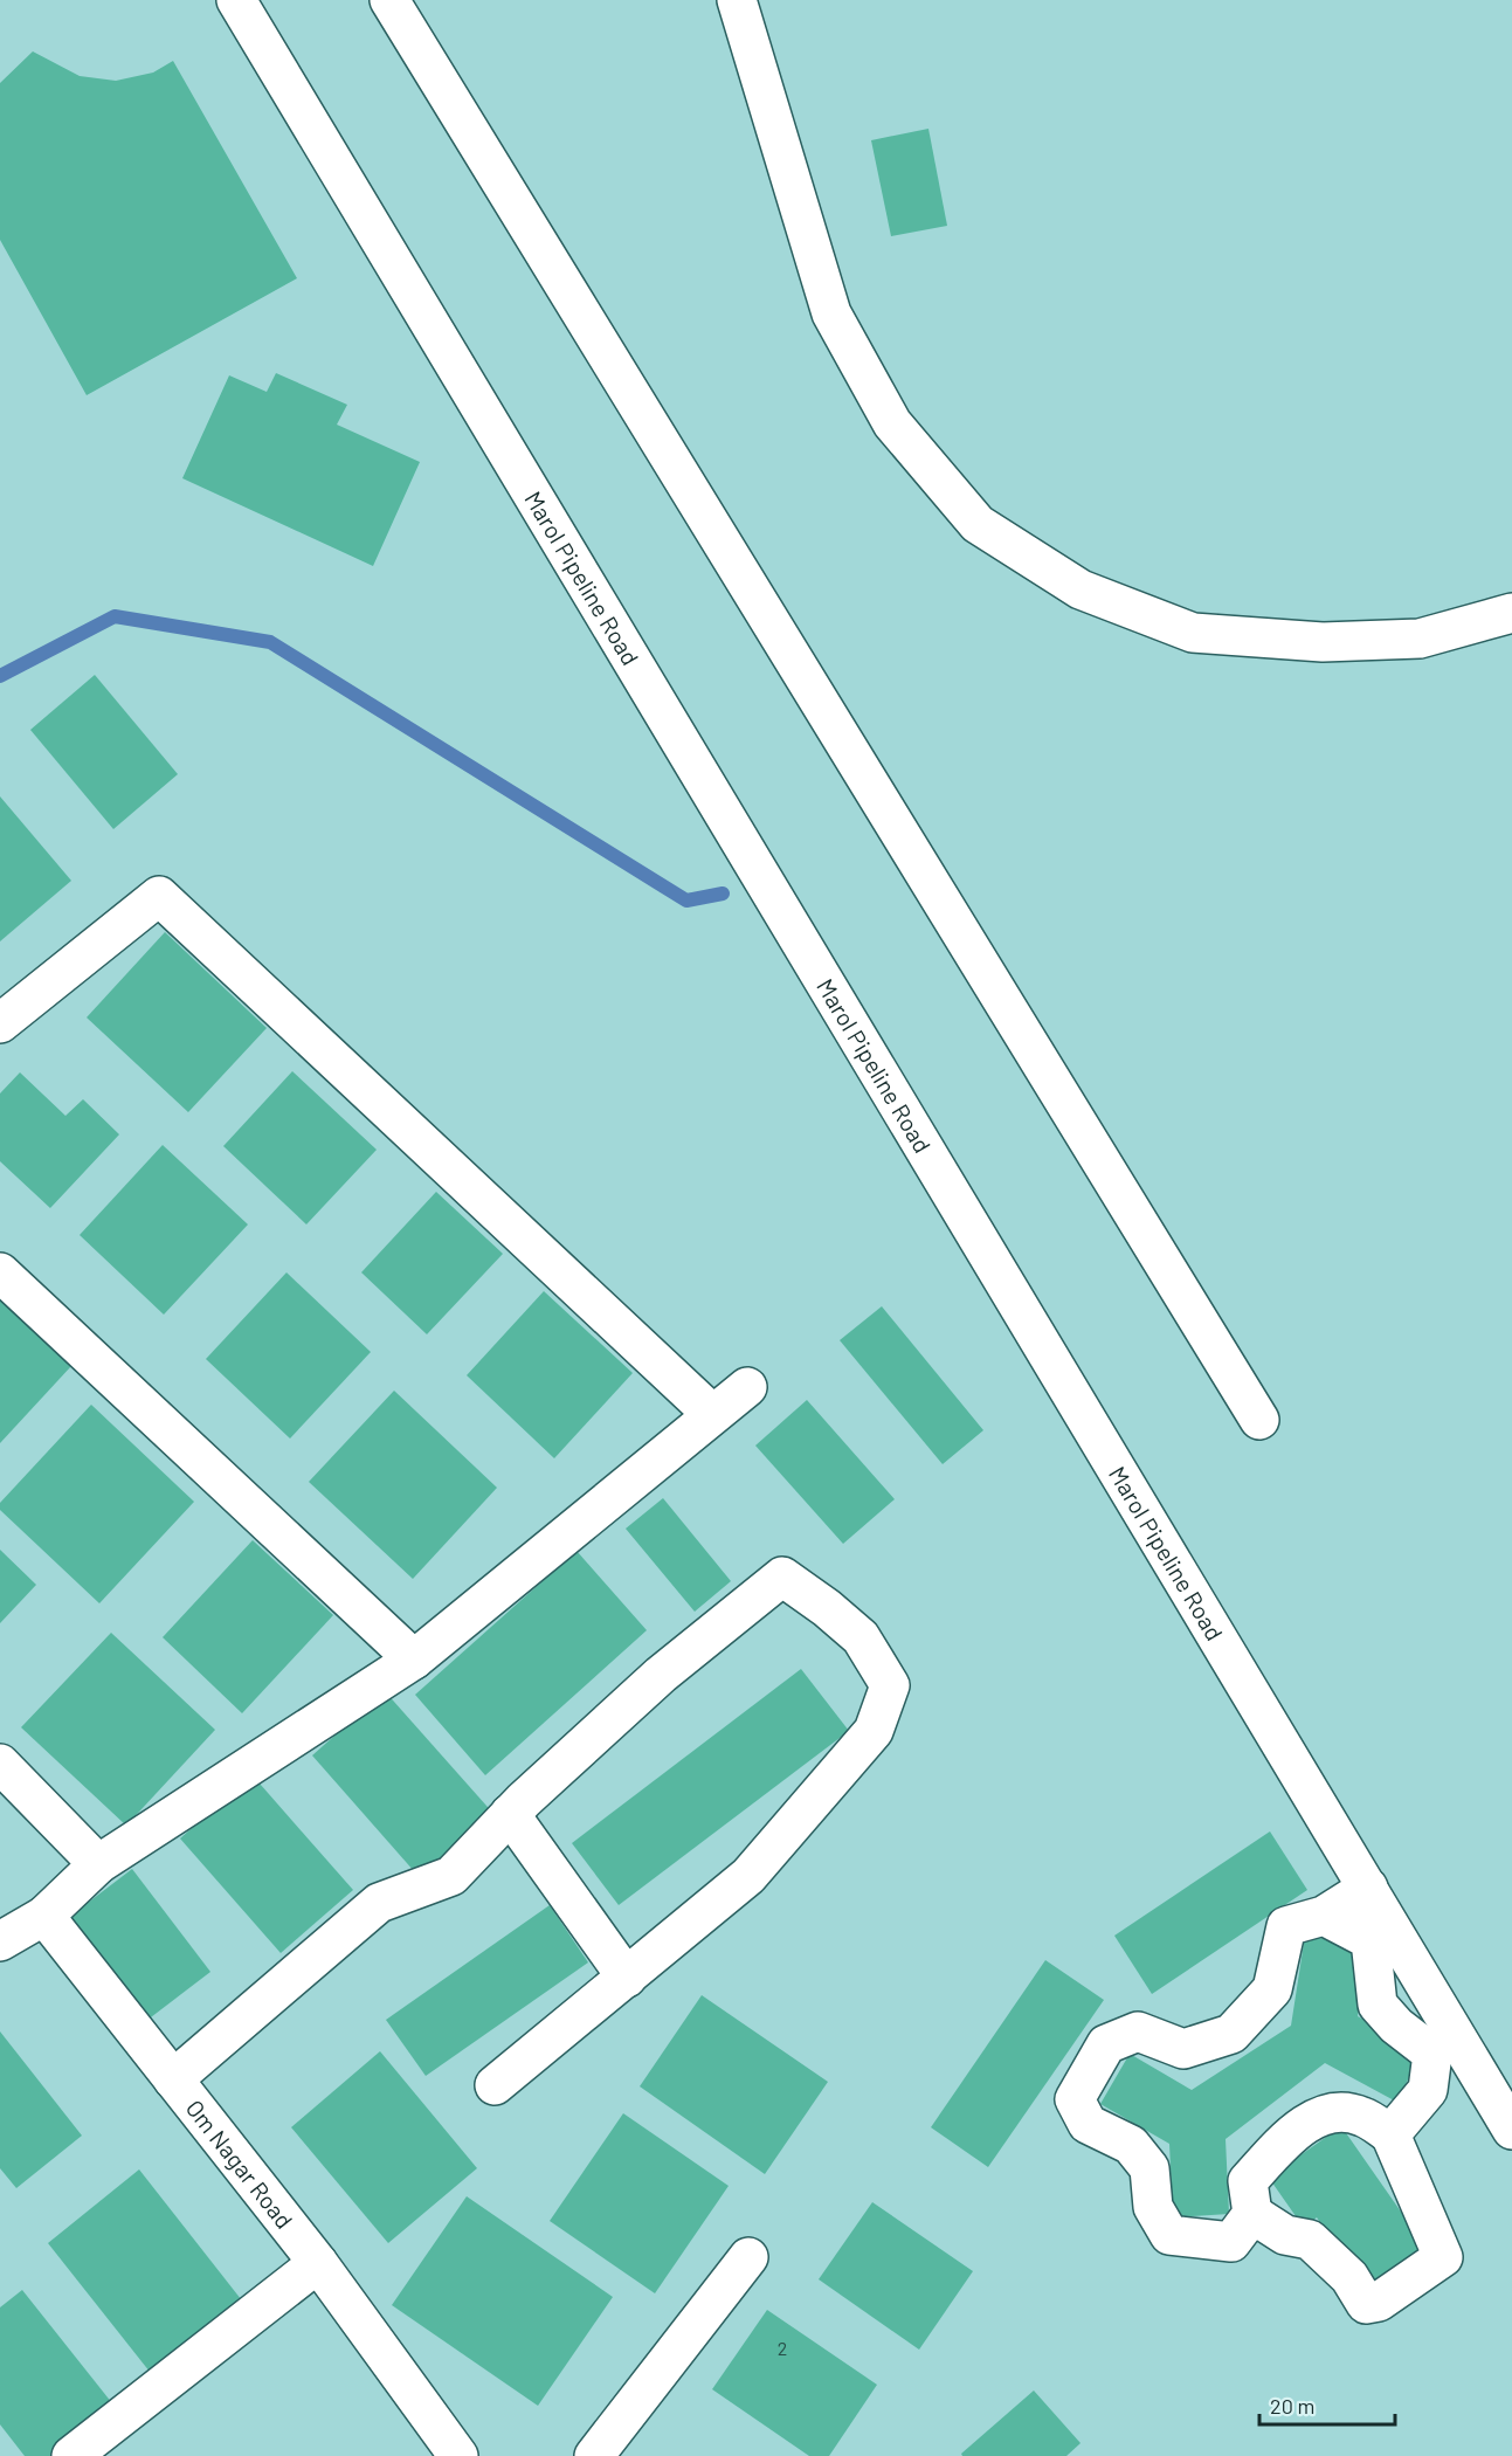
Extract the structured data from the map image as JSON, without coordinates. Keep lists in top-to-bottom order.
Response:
{
  "streets": {
    "street": ["Marol Pipeline Road", "Om Nagar Road"]
  },
  "house_numbers": ["2"],
  "scale_bar": "20 m"
}
